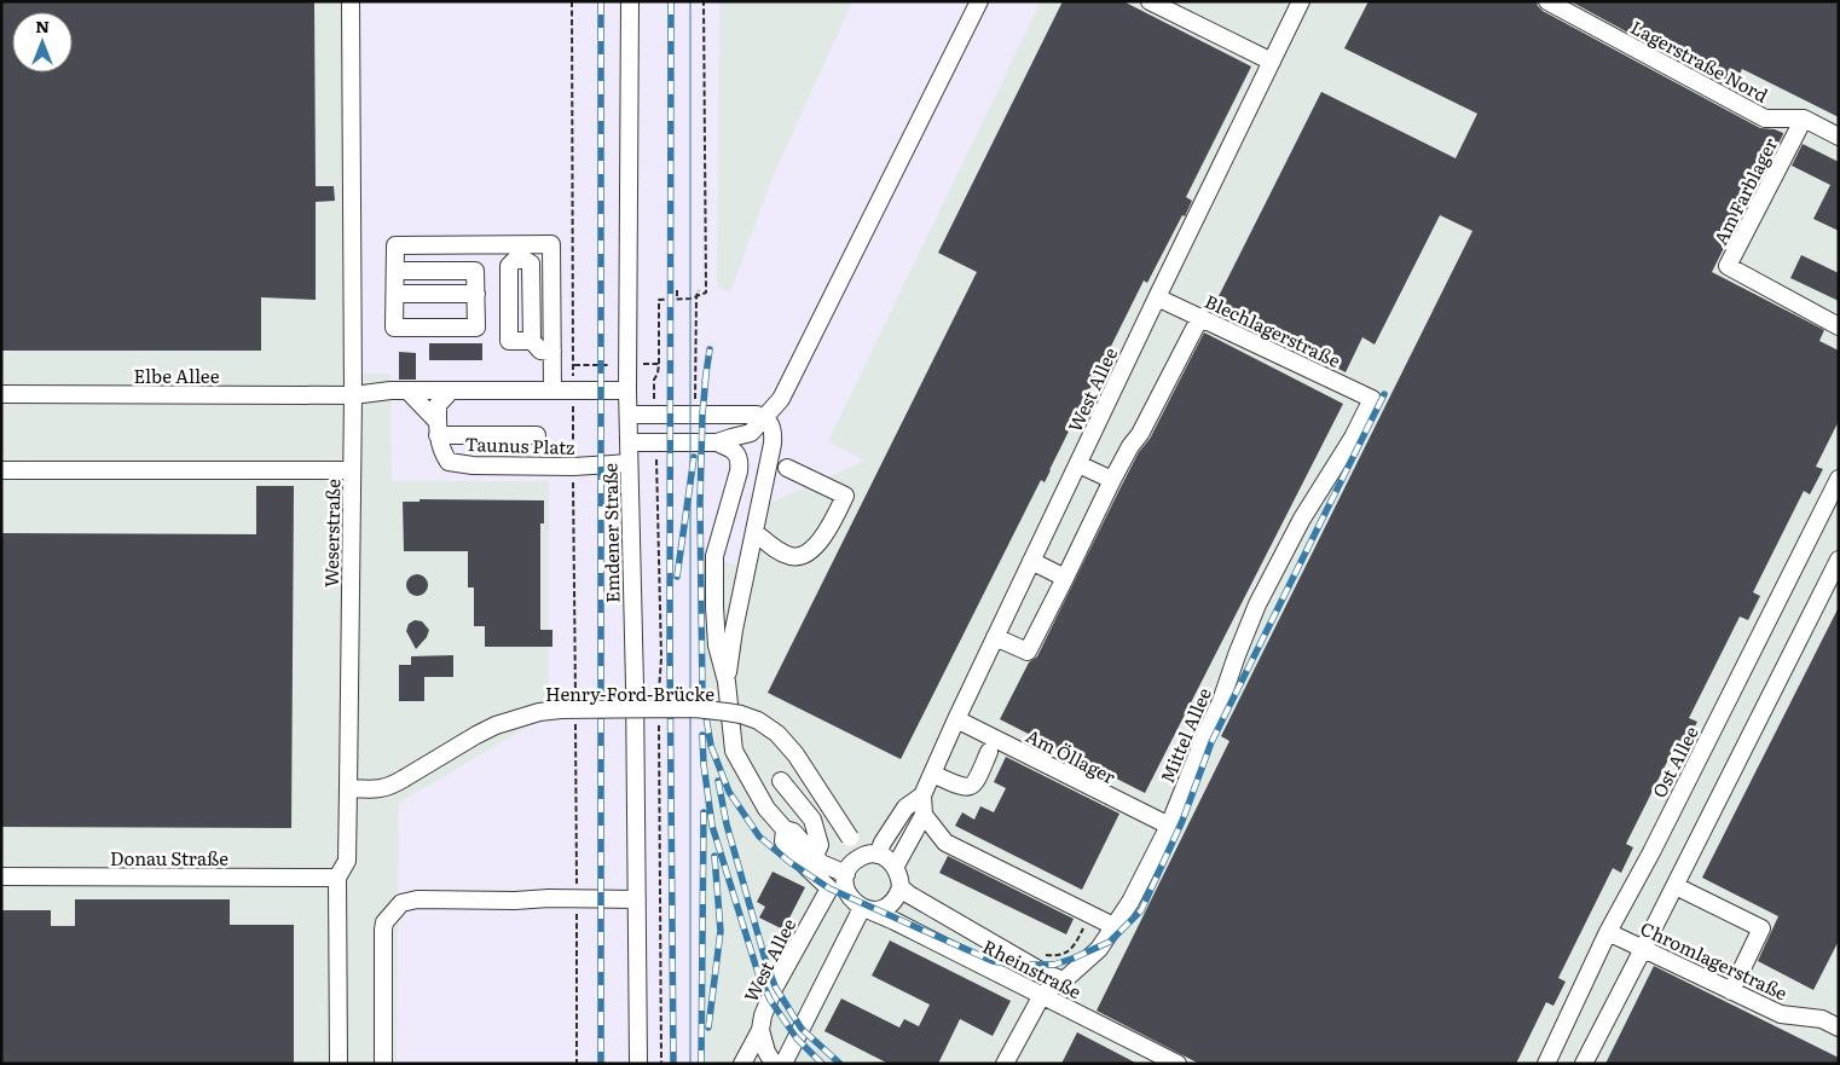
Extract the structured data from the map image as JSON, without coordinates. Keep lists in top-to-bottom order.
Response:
{
  "streets": {
    "street": [
      "Lagerstraße Nord",
      "Am Farblager",
      "Blechlagerstraße",
      "Elbe Allee",
      "West Allee",
      "Taunus Platz",
      "Weserstraße",
      "Emdener Straße",
      "Henry-Ford-Brücke",
      "Mittel Allee",
      "Am Öllager",
      "Ost Allee",
      "Donau Straße",
      "Chromlagerstraße",
      "Rheinstraße"
    ]
  },
  "crossings": [
    ["Lagerstraße Nord", "Am Farblager"],
    ["Blechlagerstraße", "West Allee"],
    ["Blechlagerstraße", "Mittel Allee"],
    ["Elbe Allee", "Weserstraße"],
    ["West Allee", "Henry-Ford-Brücke"],
    ["West Allee", "Am Öllager"],
    ["West Allee", "Rheinstraße"],
    ["Taunus Platz", "Emdener Straße"],
    ["Weserstraße", "Henry-Ford-Brücke"],
    ["Weserstraße", "Donau Straße"],
    ["Henry-Ford-Brücke", "Rheinstraße"],
    ["Mittel Allee", "Am Öllager"],
    ["Mittel Allee", "Rheinstraße"],
    ["Ost Allee", "Chromlagerstraße"]
  ],
  "north": "top"
}
